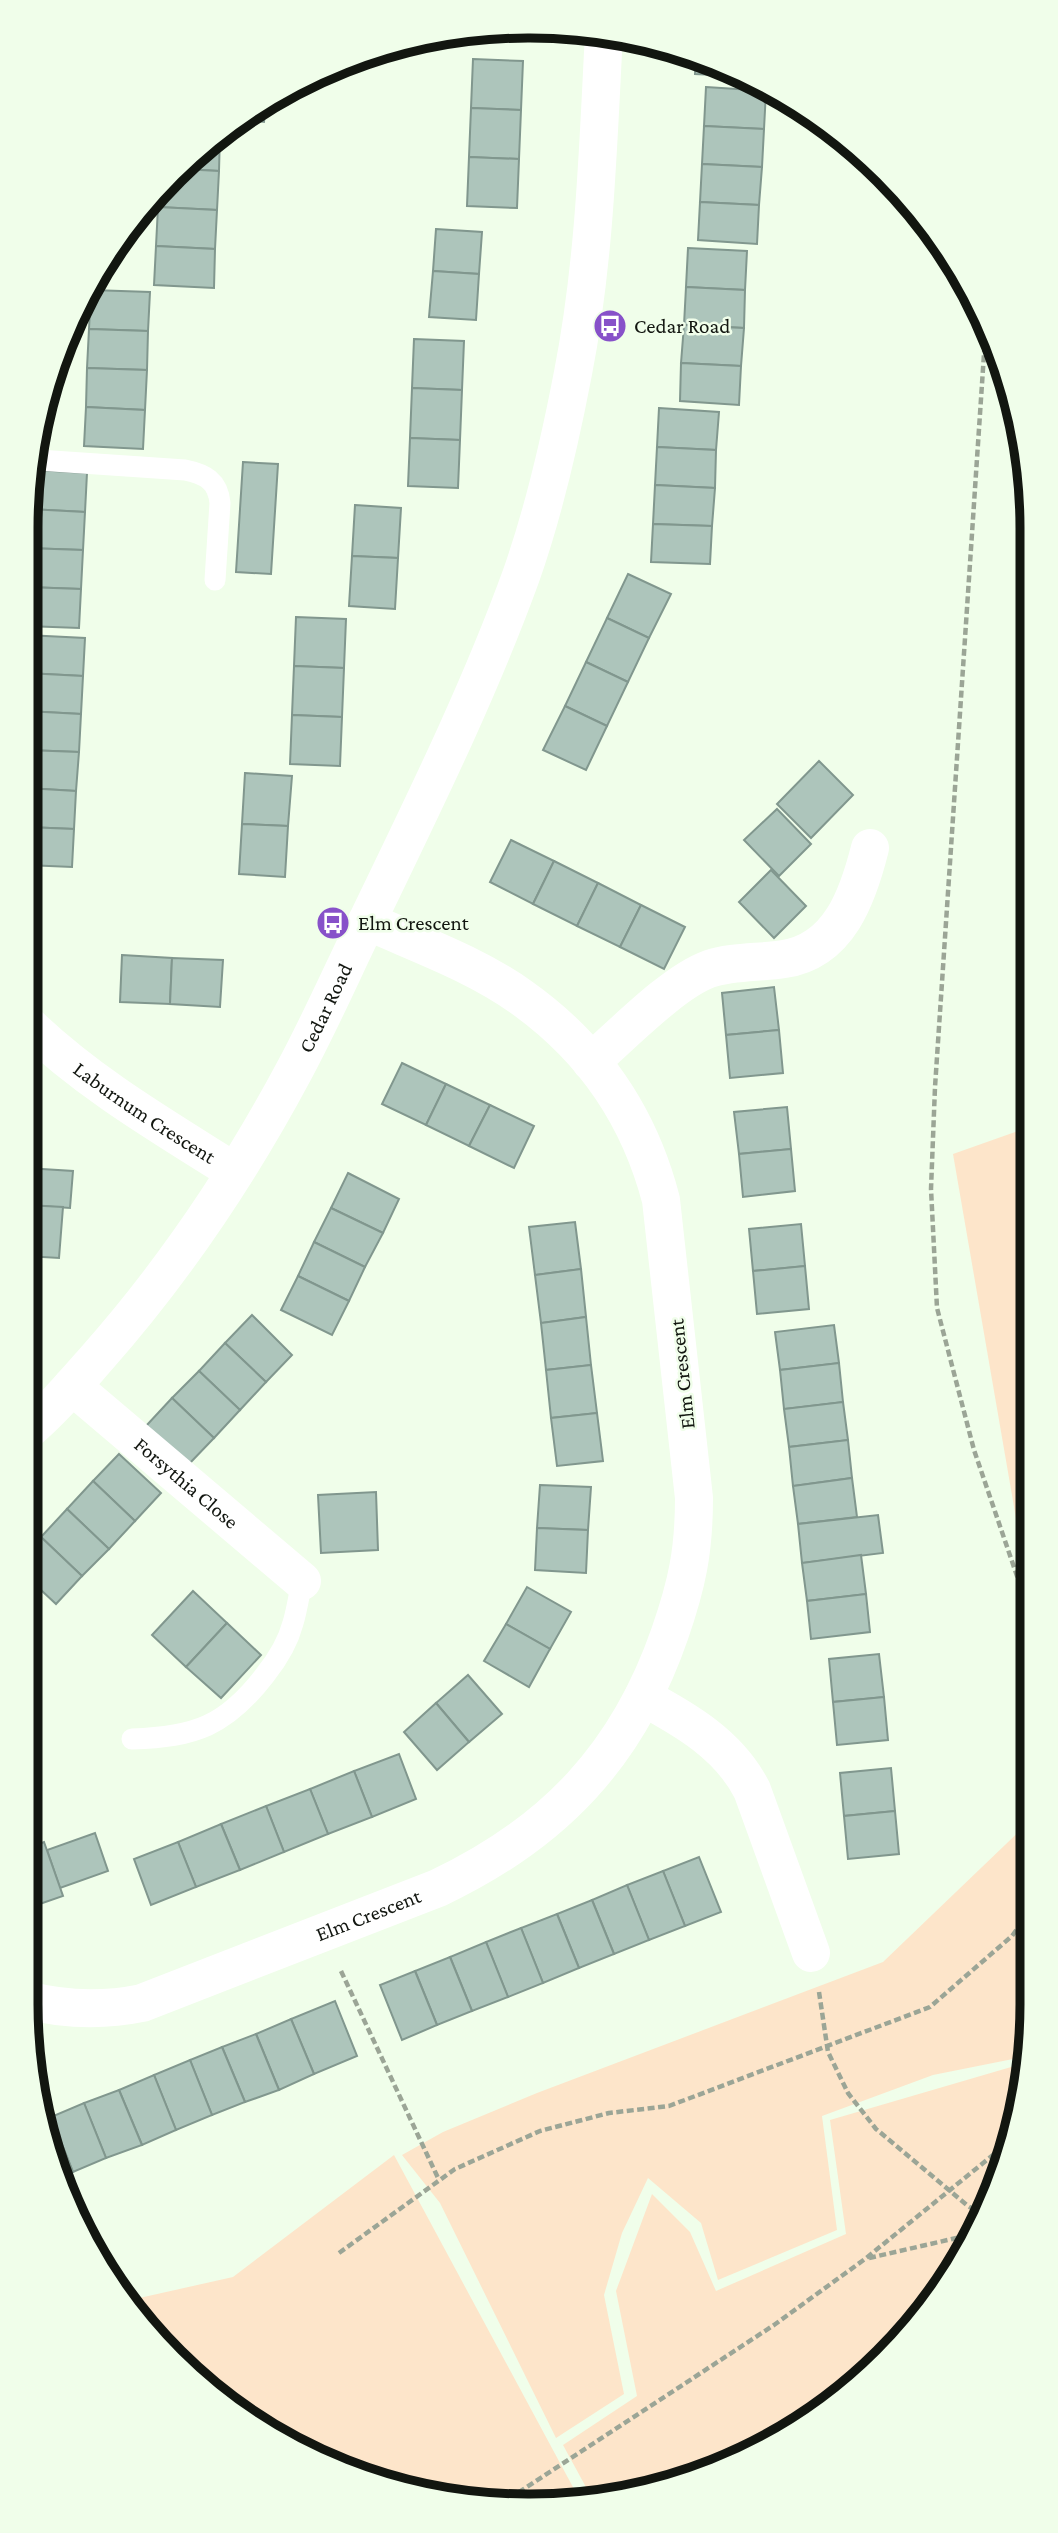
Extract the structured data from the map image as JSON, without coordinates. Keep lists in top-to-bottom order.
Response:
{
  "streets": {
    "street": [
      "Cedar Road",
      "Laburnum Crescent",
      "Elm Crescent",
      "Forsythia Close"
    ]
  },
  "crossings": [
    ["Cedar Road", "Laburnum Crescent"],
    ["Cedar Road", "Elm Crescent"],
    ["Cedar Road", "Forsythia Close"]
  ],
  "places": {
    "bus stop": ["Cedar Road", "Elm Crescent"]
  }
}
